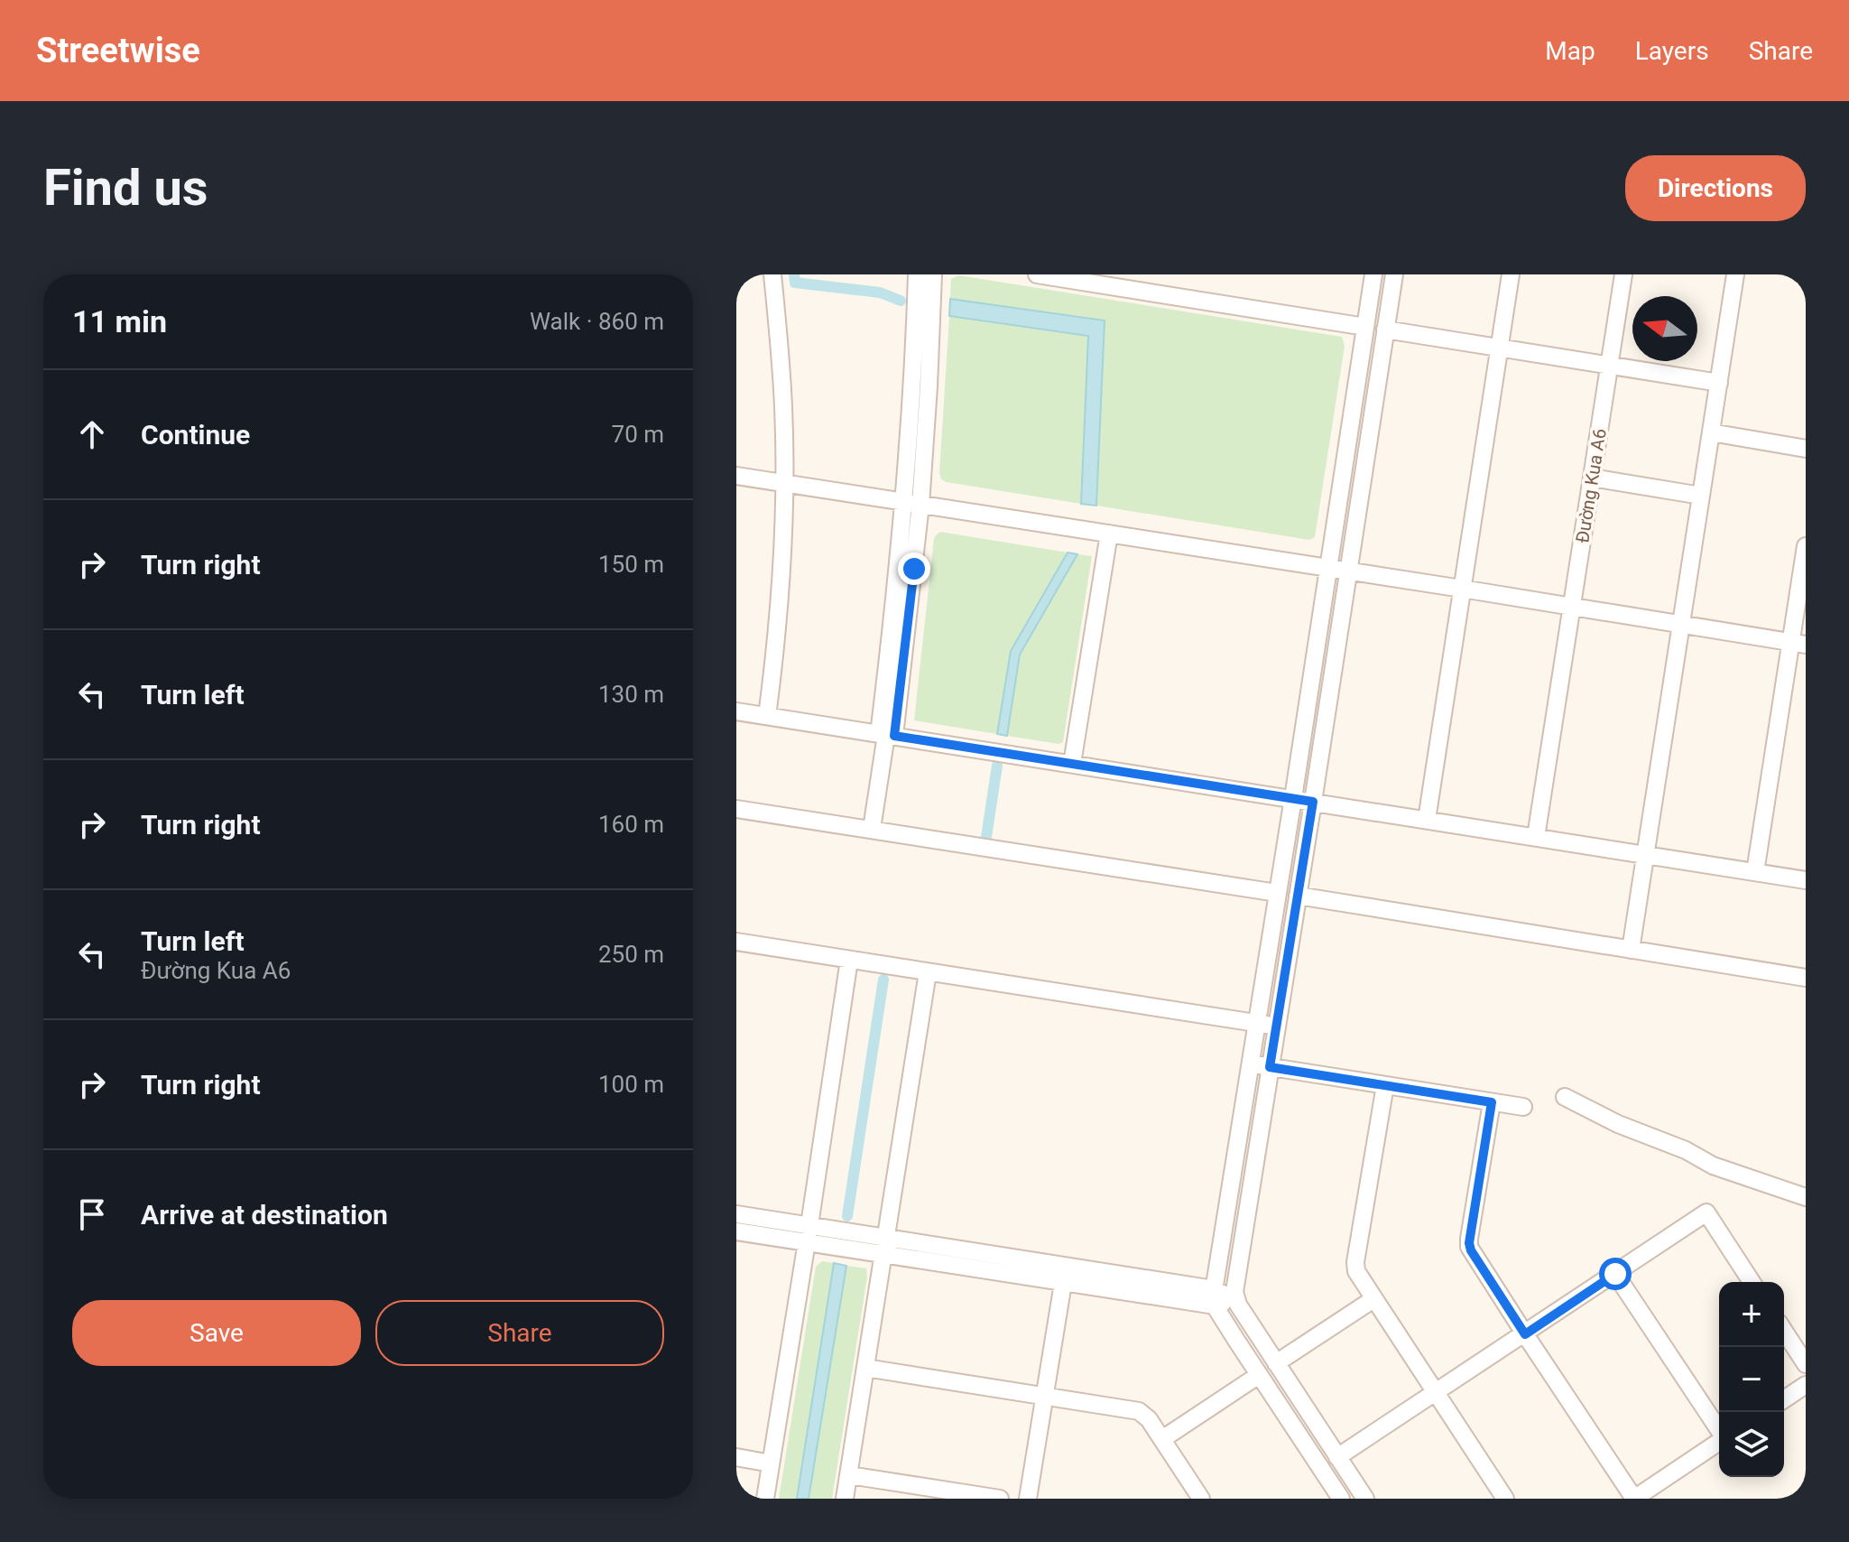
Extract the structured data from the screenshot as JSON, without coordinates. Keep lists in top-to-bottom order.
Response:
{
  "streets": {
    "street": ["Đường Kua A6"]
  },
  "north": "left",
  "page": {
    "header": "Streetwise",
    "nav": ["Map", "Layers", "Share"],
    "buttons": [
      "Directions",
      ["Save", "Share"]
    ],
    "title": "Find us",
    "heading": ["11 min", "Walk · 860 m"],
    "list": [
      ["Continue", "70 m"],
      ["Turn right", "150 m"],
      ["Turn left", "130 m"],
      ["Turn right", "160 m"],
      ["Turn left", "Đường Kua A6", "250 m"],
      ["Turn right", "100 m"],
      "Arrive at destination"
    ],
    "map_buttons": ["+", "−"]
  }
}
